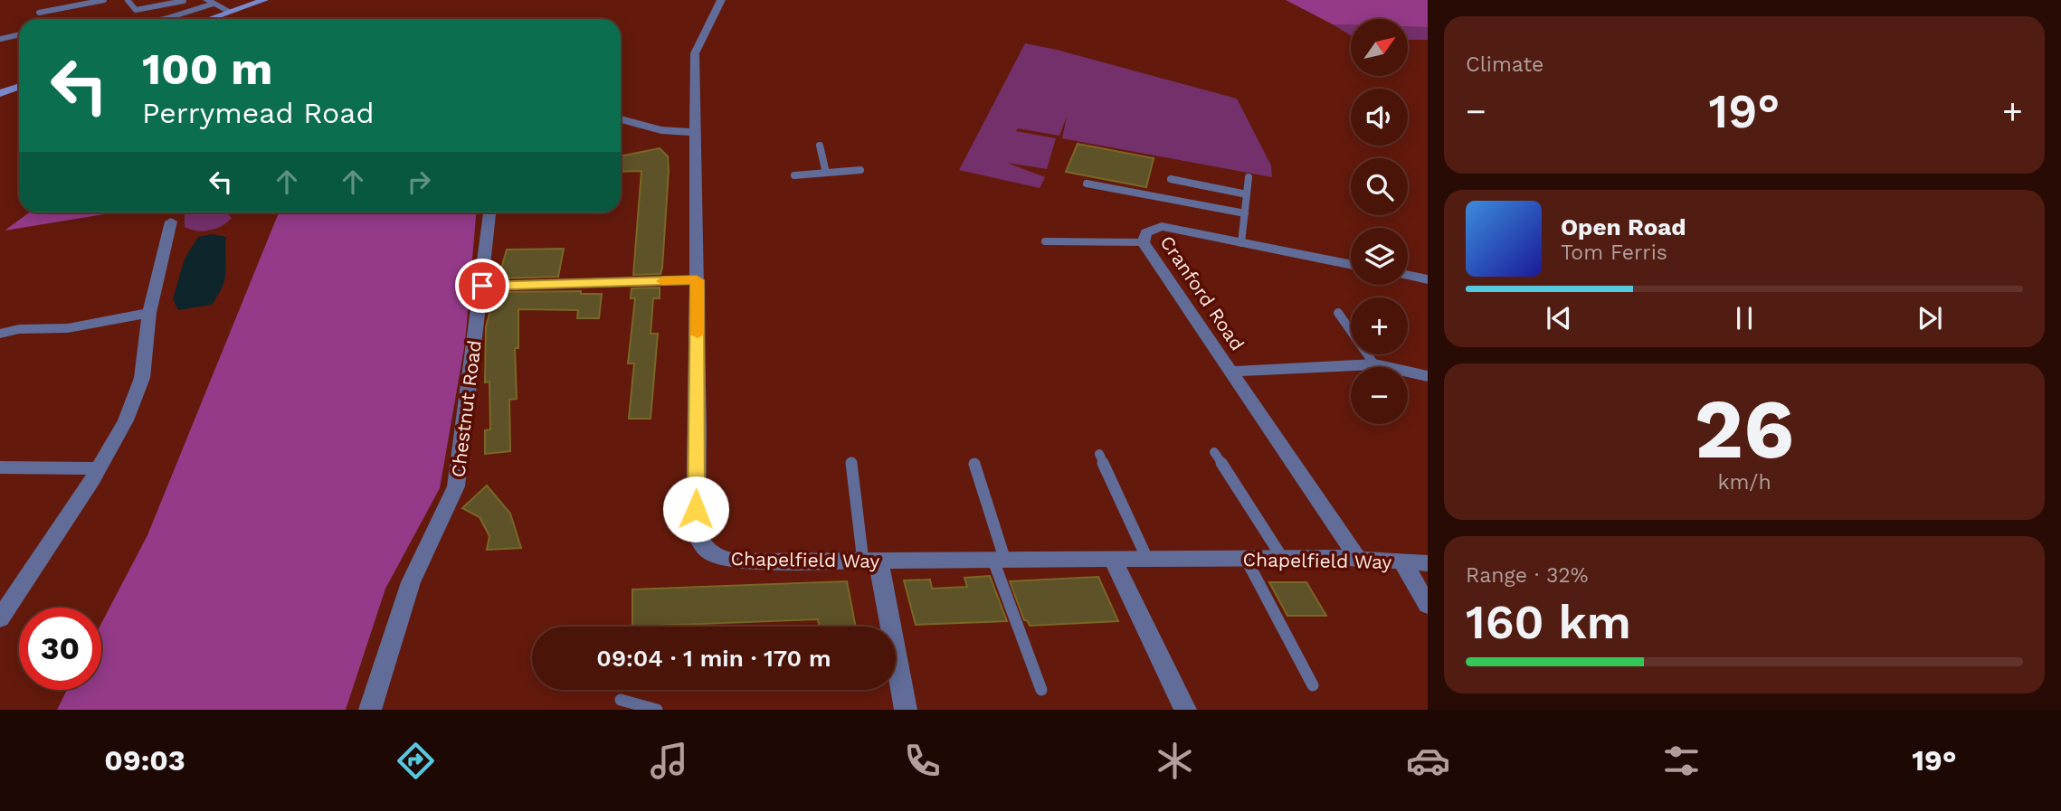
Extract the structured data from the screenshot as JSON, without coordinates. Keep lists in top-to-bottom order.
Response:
{
  "streets": {
    "street": ["Cranford Road", "Chestnut Road", "Chapelfield Way"]
  },
  "crossings": [
    ["Cranford Road", "Chapelfield Way"]
  ],
  "north": "top right",
  "page": {
    "tile": [
      "Climate",
      ["26", "km/h"],
      ["Range · 32%", "160 km"]
    ],
    "map_buttons": ["+", "−"],
    "turn": ["100 m", "Perrymead Road"],
    "heat": ["−", "19°", "+"],
    "song": ["Open Road", "Tom Ferris"],
    "limit": "30",
    "trip": "09:04 · 1 min · 170 m",
    "tabs": ["09:03", "19°"]
  }
}
